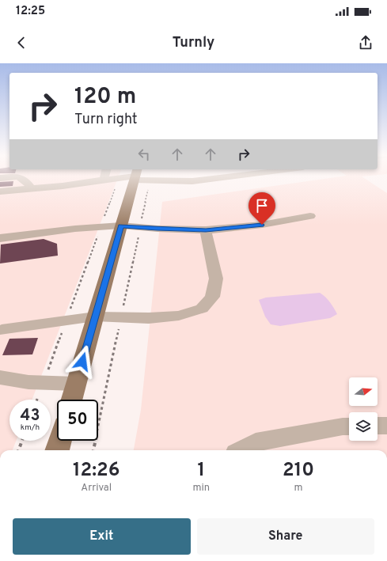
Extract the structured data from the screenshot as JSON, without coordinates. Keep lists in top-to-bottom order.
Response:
{
  "north": "right",
  "page": {
    "status": "12:25",
    "header": "Turnly",
    "turn": ["120 m", "Turn right"],
    "speed": "43 km/h",
    "limit": "50",
    "eta": [
      "12:26",
      "Arrival",
      "1",
      "min",
      "210",
      "m"
    ],
    "buttons": ["Exit", "Share"]
  }
}
